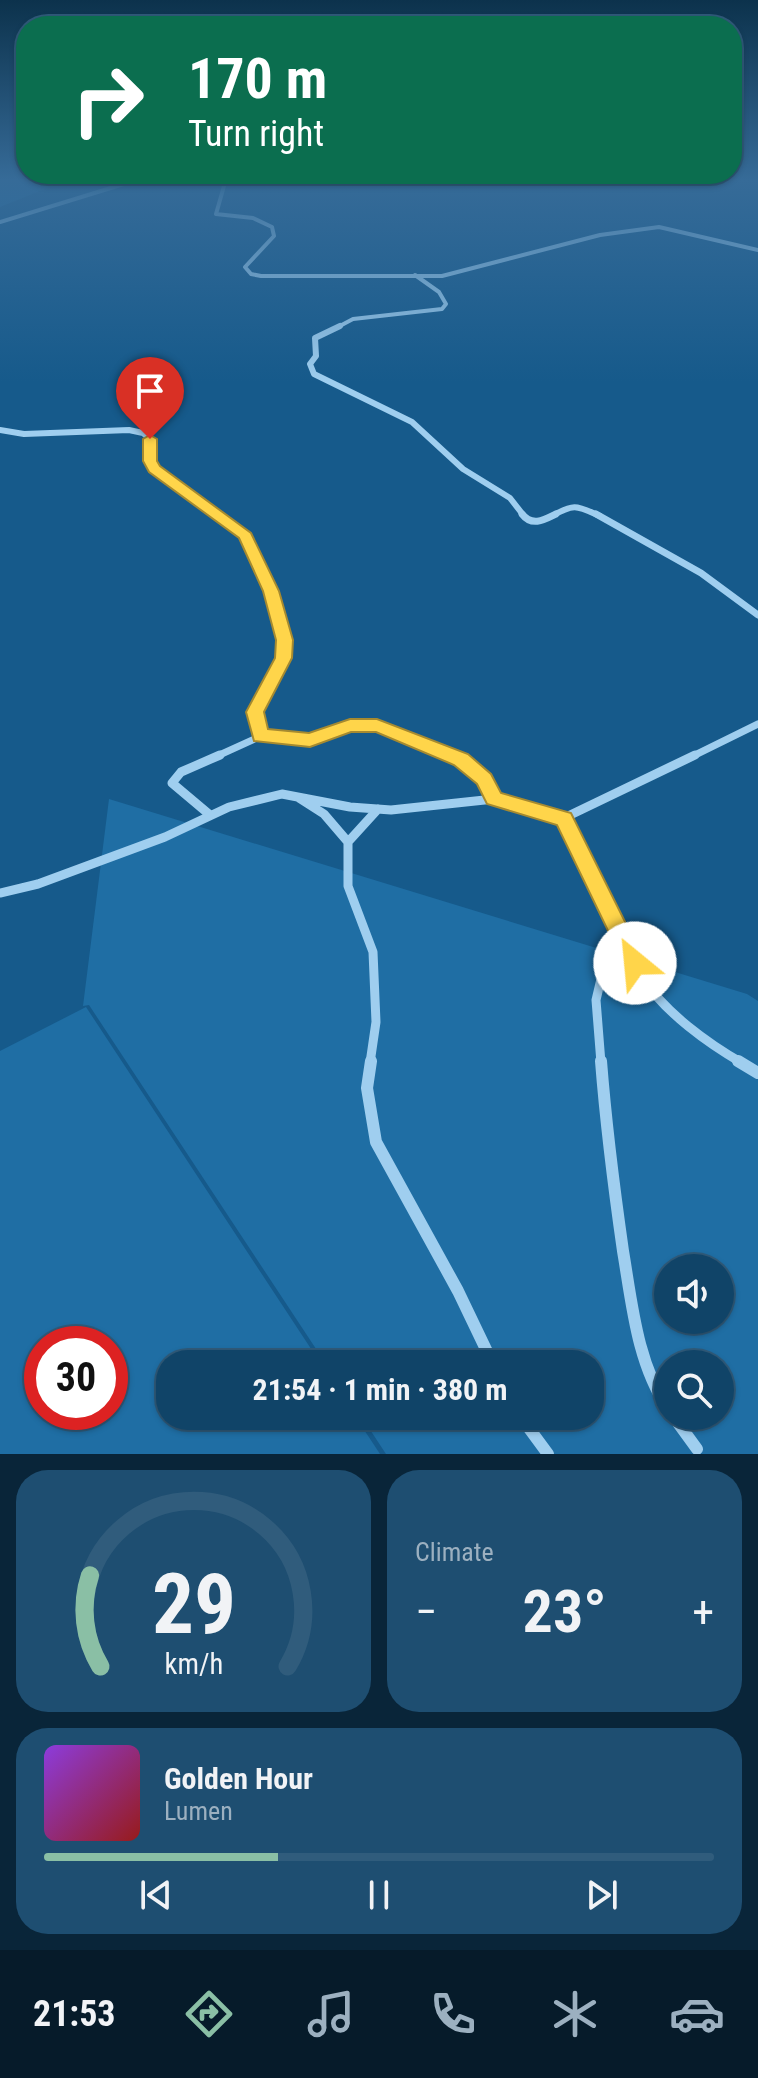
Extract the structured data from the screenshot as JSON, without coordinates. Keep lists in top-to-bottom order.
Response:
{
  "page": {
    "turn": ["170 m", "Turn right"],
    "limit": "30",
    "trip": "21:54 · 1 min · 380 m",
    "tile": "Climate",
    "heat": ["−", "23°", "+"],
    "song": ["Golden Hour", "Lumen"],
    "tabs": "21:53",
    "gauge": ["29", "km/h"]
  }
}
